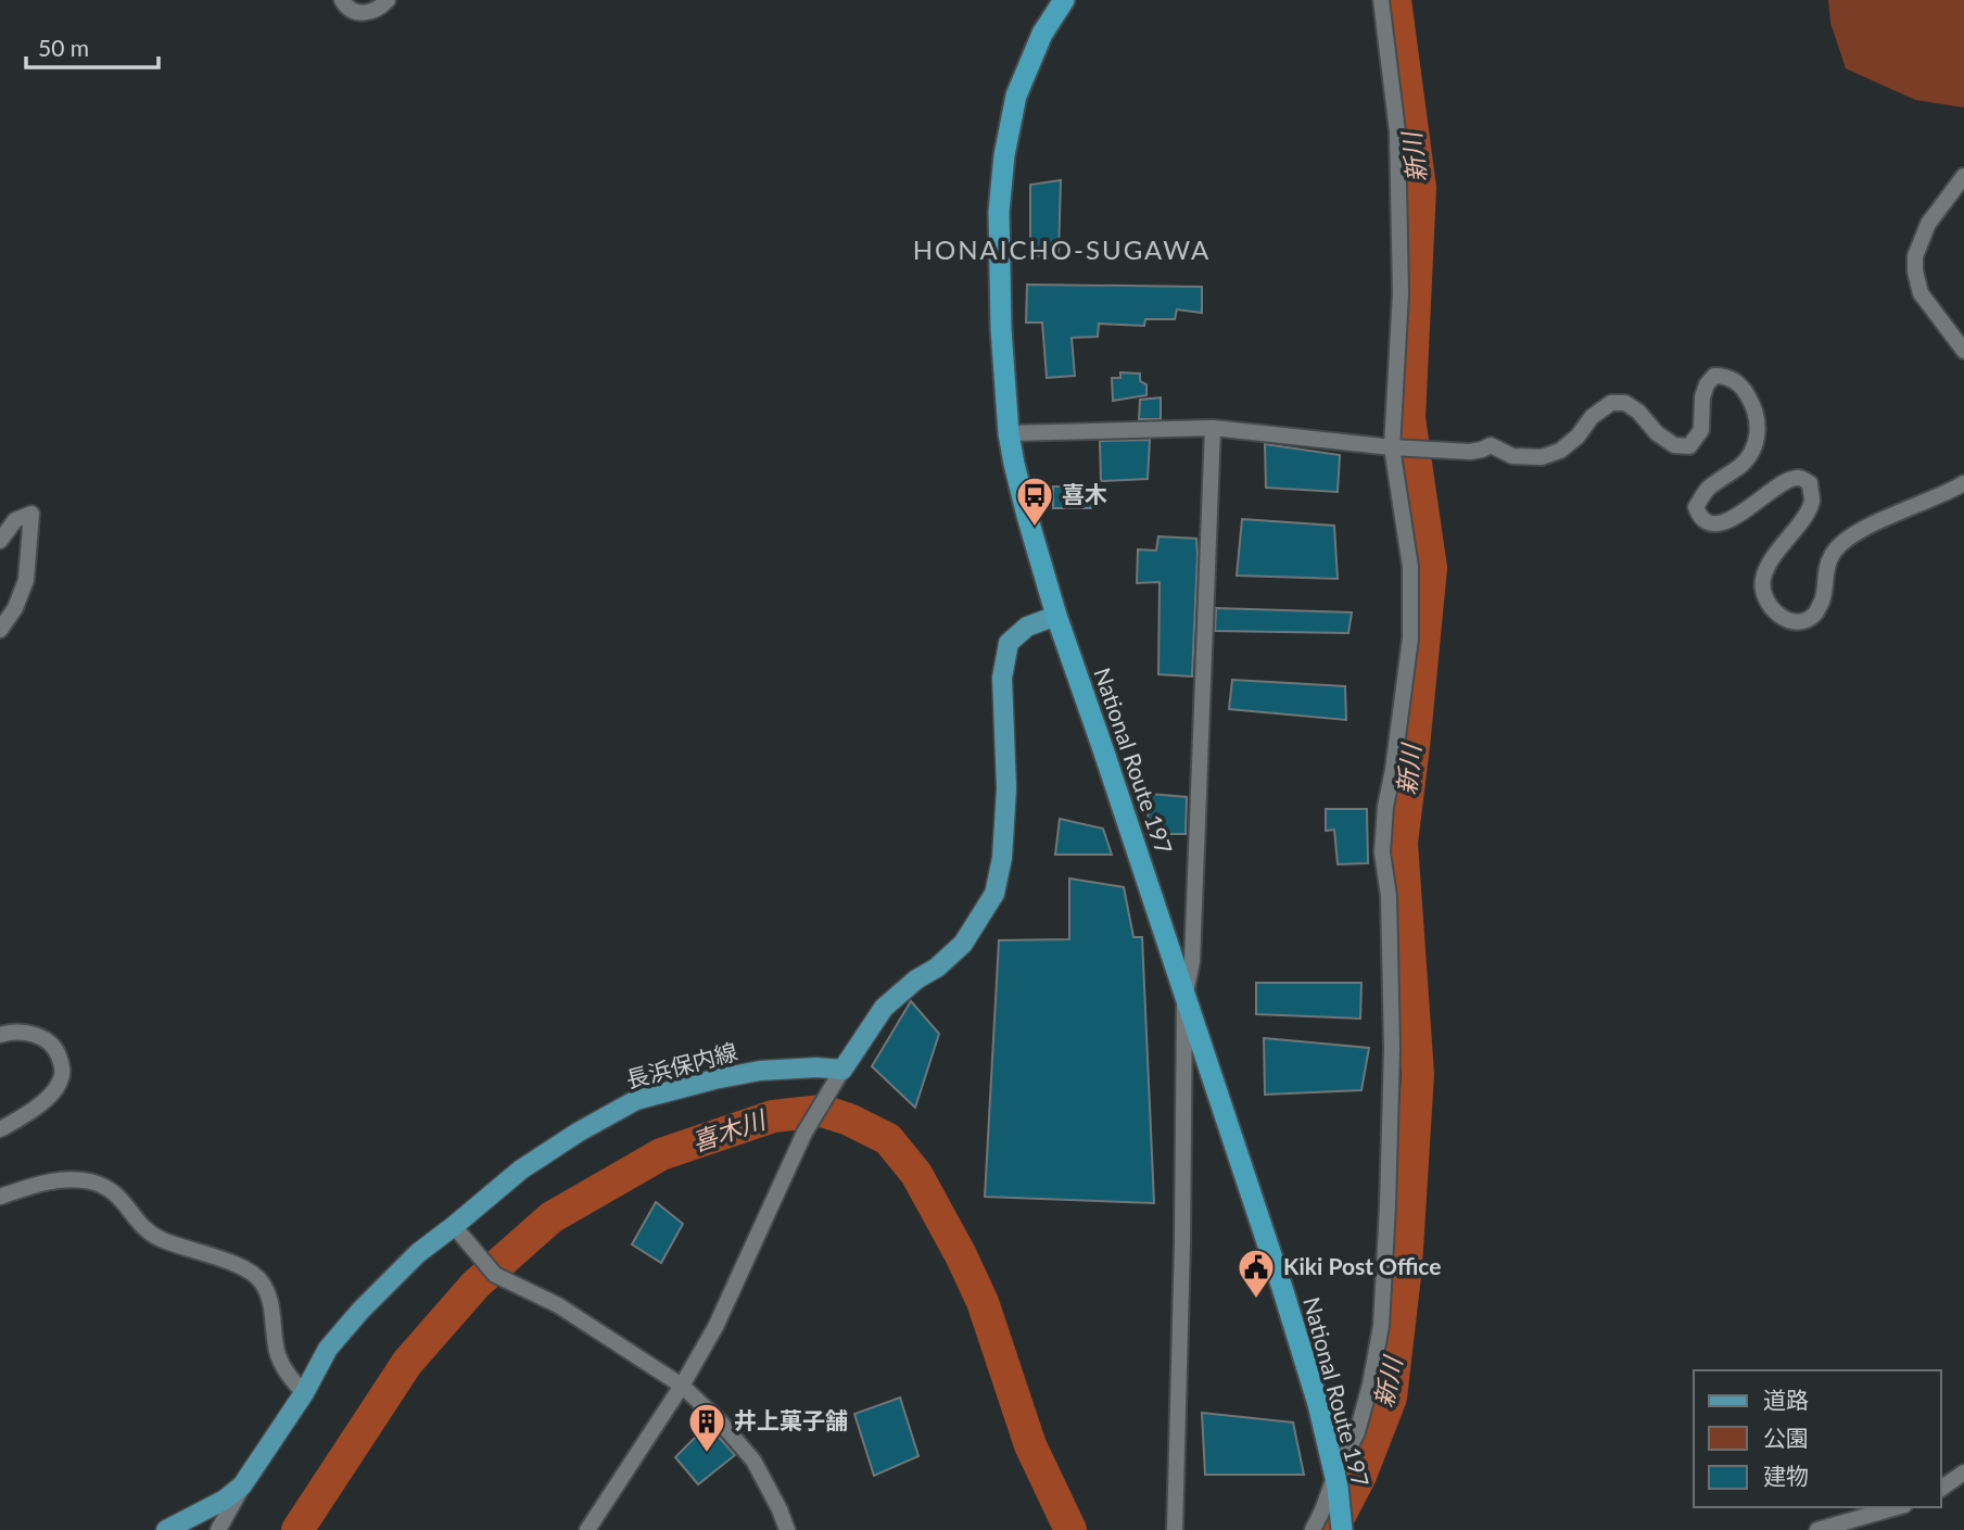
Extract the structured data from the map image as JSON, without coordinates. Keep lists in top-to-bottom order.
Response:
{
  "streets": {
    "highway": ["National Route 197"],
    "main road": ["長浜保内線"]
  },
  "districts": ["HONAICHO-SUGAWA"],
  "water": ["新川", "喜木川"],
  "places": {
    "bus stop": ["喜木"],
    "public building": ["Kiki Post Office"],
    "building": ["井上菓子舗"]
  },
  "legend": ["道路", "公園", "建物"],
  "scale_bar": "50 m"
}
